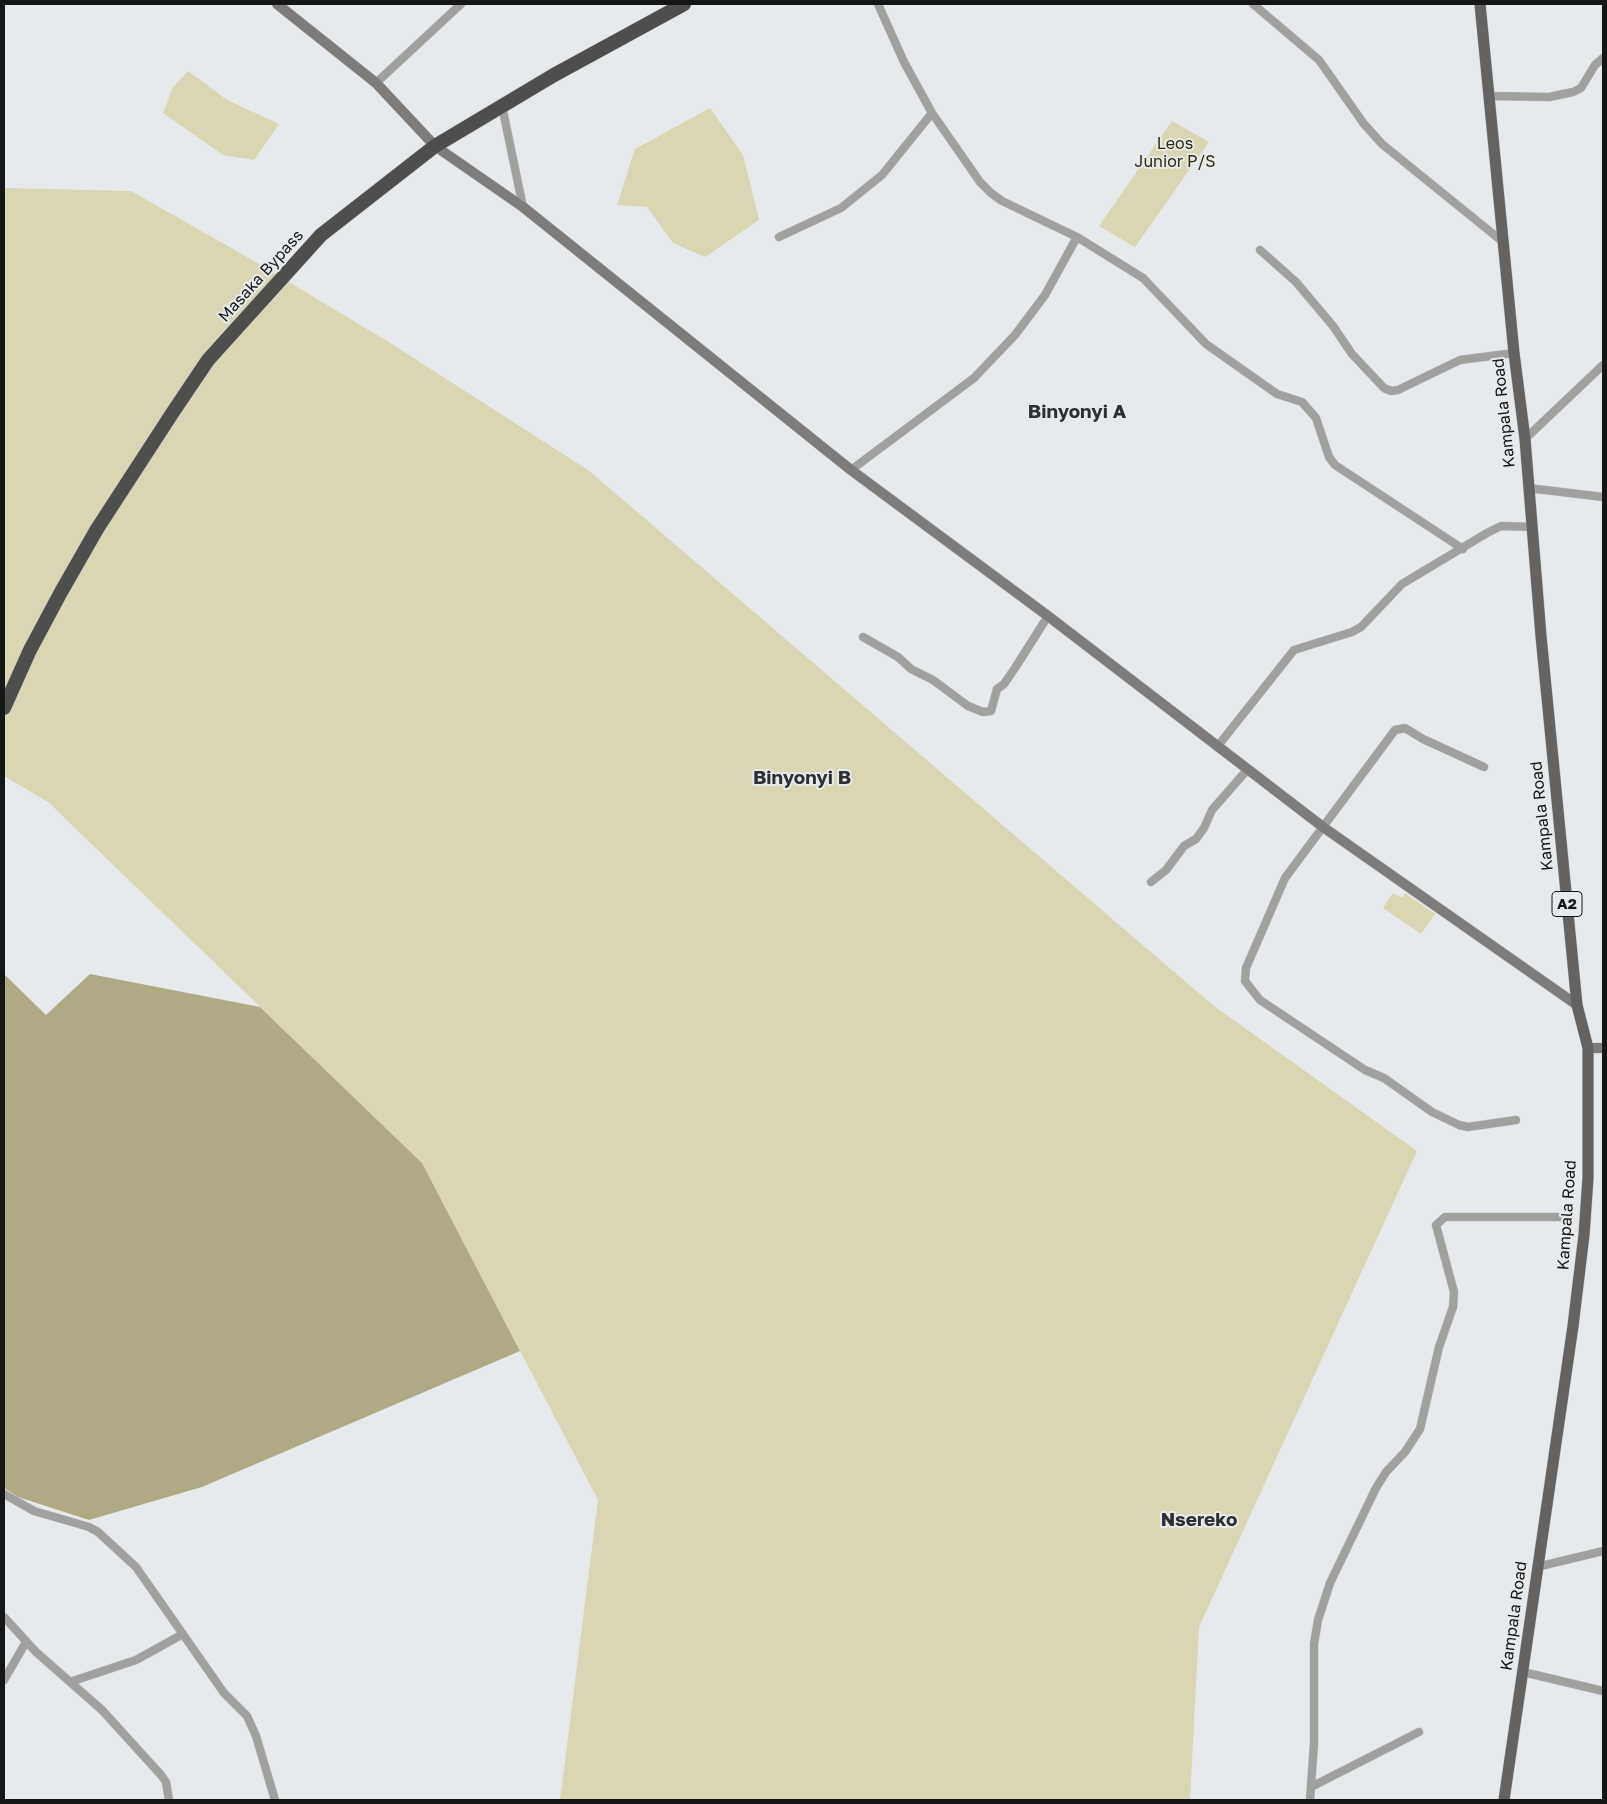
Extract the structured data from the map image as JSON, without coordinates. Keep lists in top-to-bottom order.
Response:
{
  "streets": {
    "highway": ["Masaka Bypass"],
    "main road": ["Kampala Road", "A2"]
  },
  "districts": ["Binyonyi A", "Binyonyi B", "Nsereko"],
  "parks": ["Leos Junior P/S"]
}
